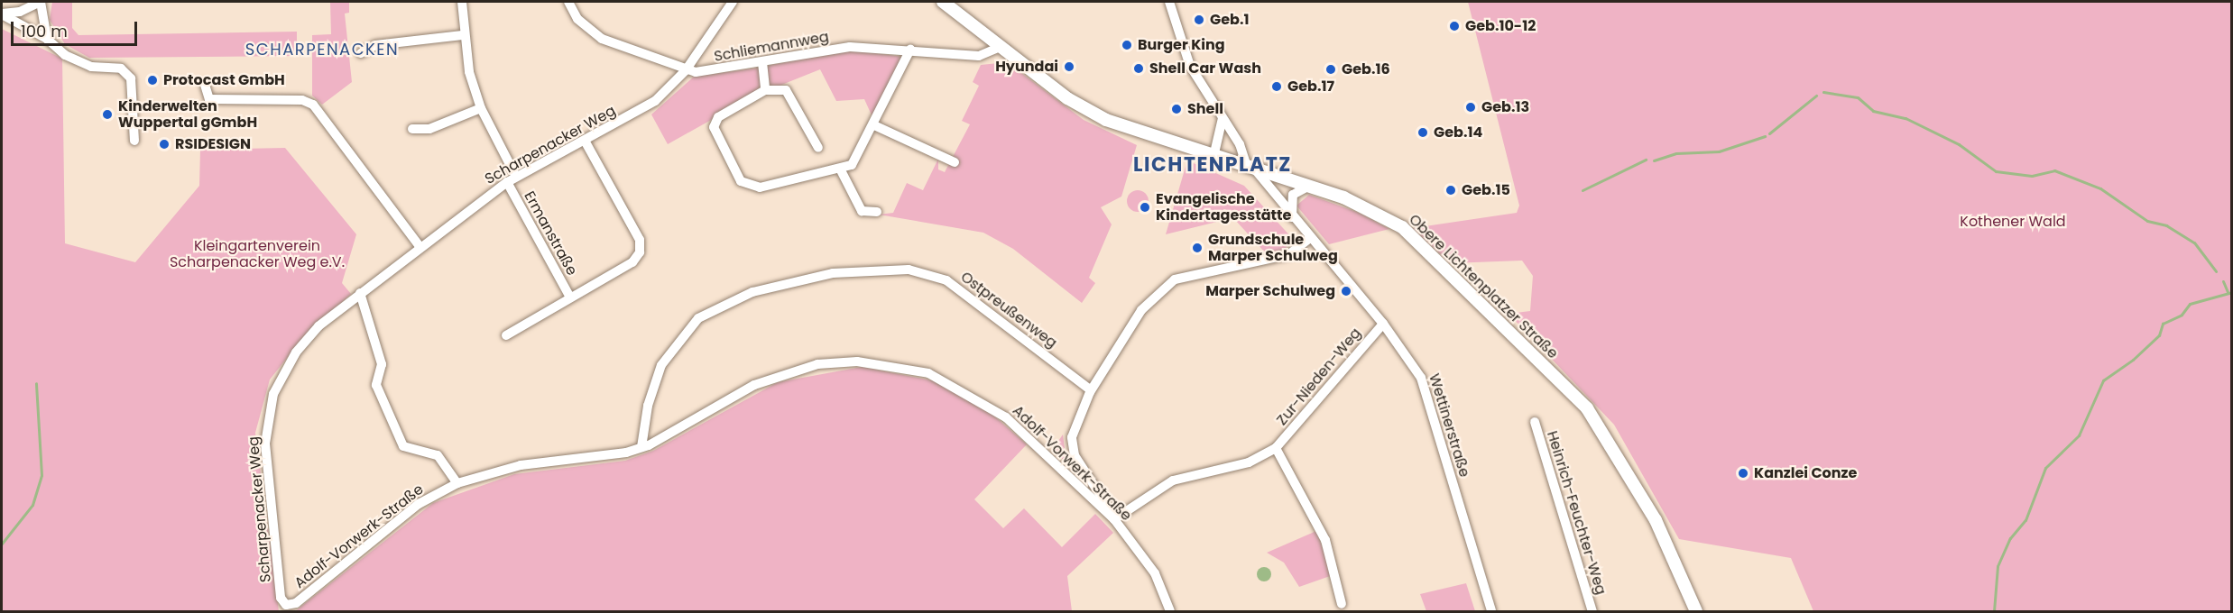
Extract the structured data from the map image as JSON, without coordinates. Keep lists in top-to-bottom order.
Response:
{
  "streets": {
    "main road": ["Obere Lichtenplatzer Straße"],
    "street": [
      "Schliemannweg",
      "Scharpenacker Weg",
      "Ermanstraße",
      "Ostpreußenweg",
      "Zur-Nieden-Weg",
      "Wettinerstraße",
      "Adolf-Vorwerk-Straße",
      "Heinrich-Feuchter-Weg"
    ]
  },
  "crossings": [
    ["Schliemannweg", "Scharpenacker Weg"],
    ["Schliemannweg", "Obere Lichtenplatzer Straße"],
    ["Scharpenacker Weg", "Ermanstraße"],
    ["Scharpenacker Weg", "Adolf-Vorwerk-Straße"],
    ["Obere Lichtenplatzer Straße", "Wettinerstraße"],
    ["Ostpreußenweg", "Adolf-Vorwerk-Straße"],
    ["Zur-Nieden-Weg", "Wettinerstraße"],
    ["Zur-Nieden-Weg", "Adolf-Vorwerk-Straße"]
  ],
  "districts": ["SCHARPENACKEN", "LICHTENPLATZ"],
  "parks": ["Kothener Wald", "Kleingartenverein Scharpenacker Weg e.V."],
  "places": [
    "Geb.1",
    "Geb.10-12",
    "Burger King",
    "Hyundai",
    "Shell Car Wash",
    "Geb.16",
    "Protocast GmbH",
    "Geb.17",
    "Geb.13",
    "Shell",
    "Kinderwelten Wuppertal gGmbH",
    "Geb.14",
    "RSIDESIGN",
    "Geb.15",
    "Evangelische Kindertagesstätte",
    "Grundschule Marper Schulweg",
    "Marper Schulweg",
    "Kanzlei Conze"
  ],
  "scale_bar": "100 m"
}
